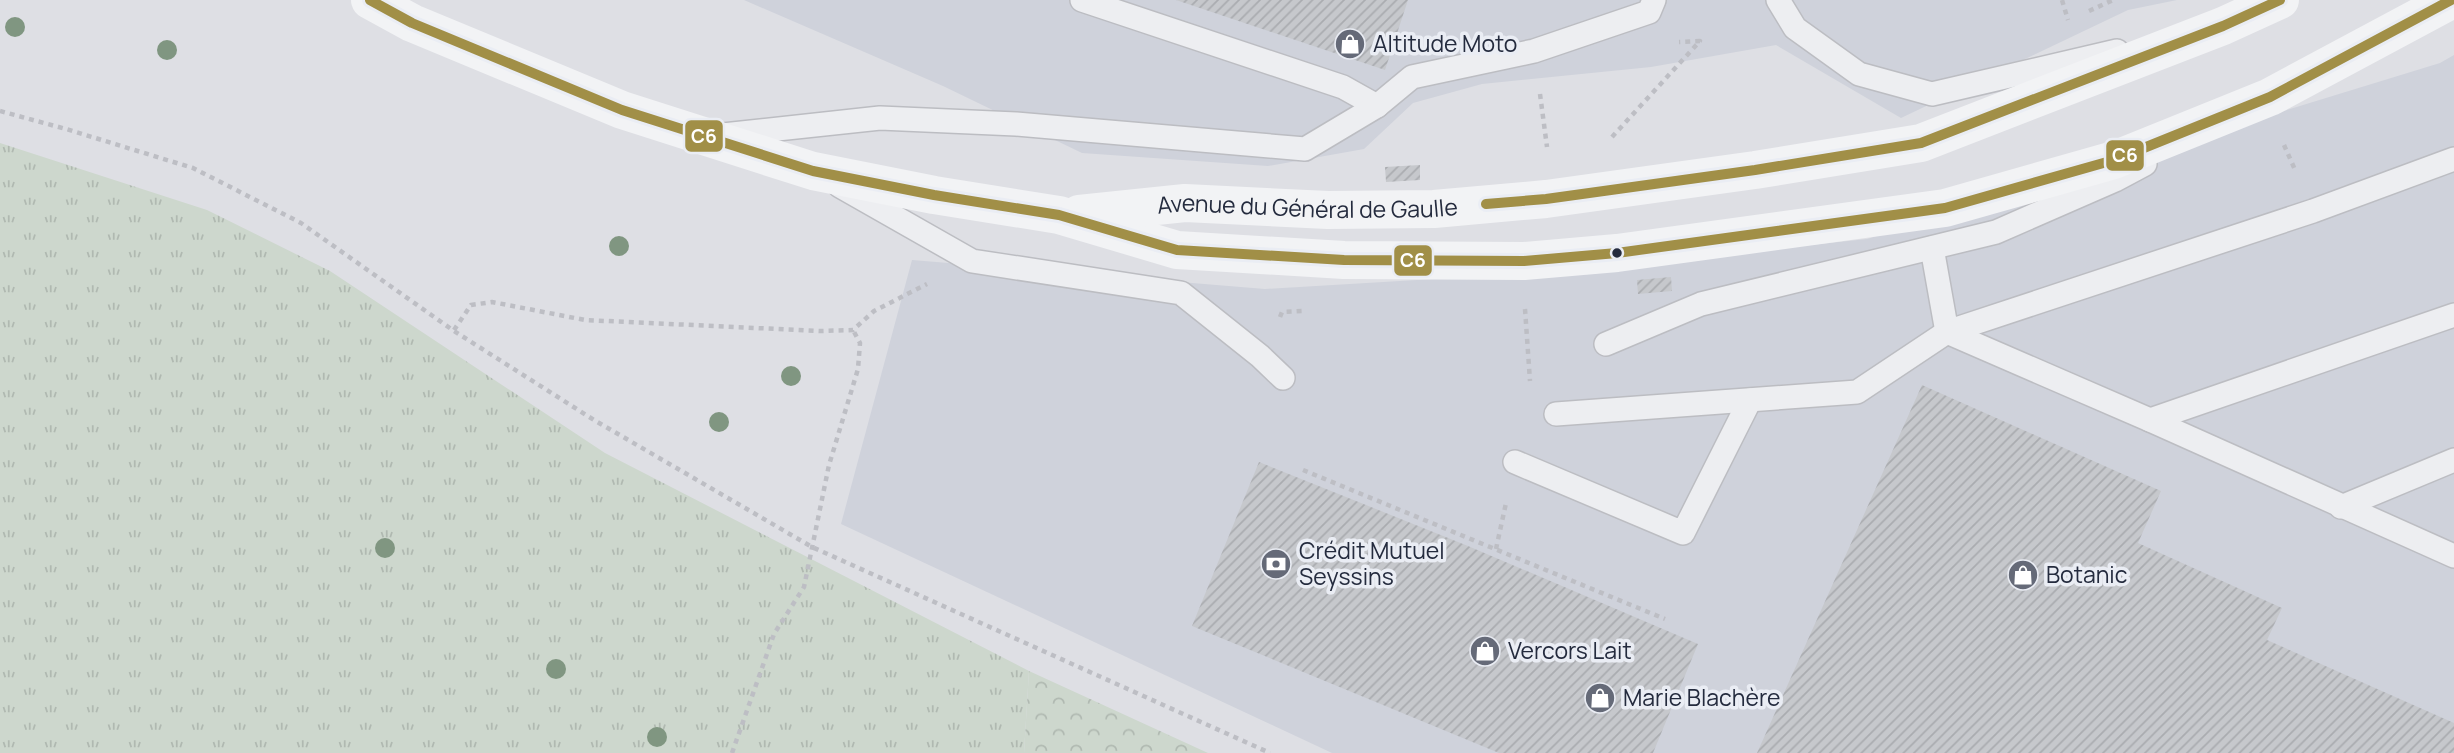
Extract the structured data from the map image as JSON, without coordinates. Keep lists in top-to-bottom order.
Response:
{
  "streets": {
    "main road": ["Avenue du Général de Gaulle"]
  },
  "places": {
    "shop": [
      "Altitude Moto",
      "Botanic",
      "Vercors Lait",
      "Marie Blachère"
    ],
    "bank": ["Crédit Mutuel Seyssins"]
  },
  "lines": ["transit line C6"]
}
